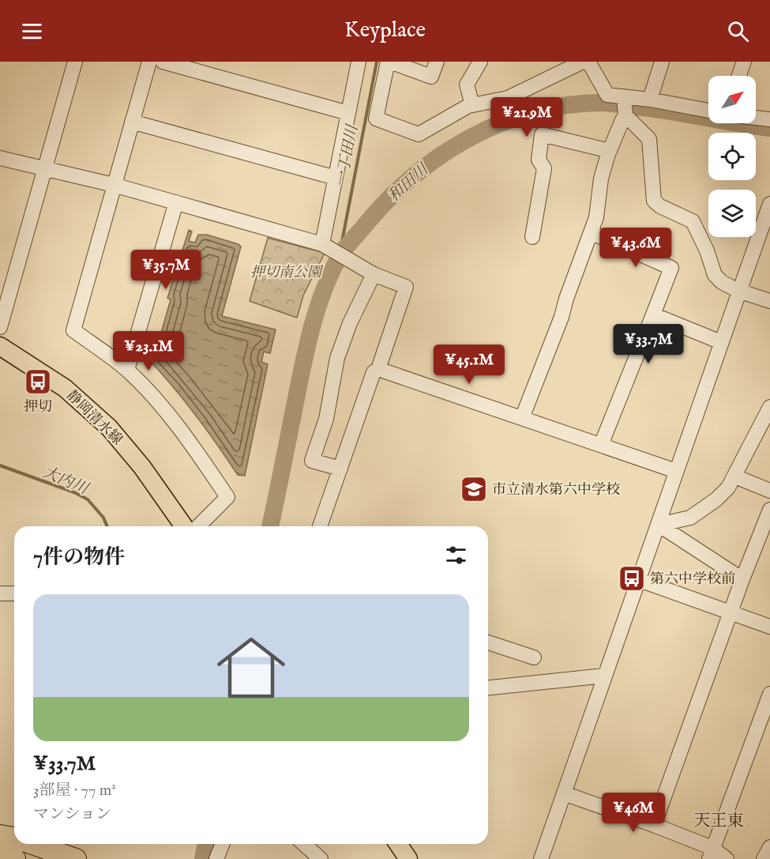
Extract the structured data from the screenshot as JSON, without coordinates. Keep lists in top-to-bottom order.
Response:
{
  "streets": {
    "main road": ["静岡清水線"]
  },
  "districts": ["天王東"],
  "water": ["一丁田川", "和田川", "大内川"],
  "parks": ["押切南公園"],
  "places": {
    "bus stop": ["押切", "第六中学校前"],
    "school or university": ["市立清水第六中学校"]
  },
  "north": "top right",
  "page": {
    "header": "Keyplace",
    "price": [
      "¥21.9M",
      "¥43.6M",
      "¥35.7M",
      "¥33.7M",
      "¥23.1M",
      "¥45.1M",
      "¥46M"
    ],
    "heading": "7件の物件",
    "list": [
      {
        "name": "¥33.7M",
        "note": "3部屋 · 77 m² · マンション"
      }
    ]
  }
}
